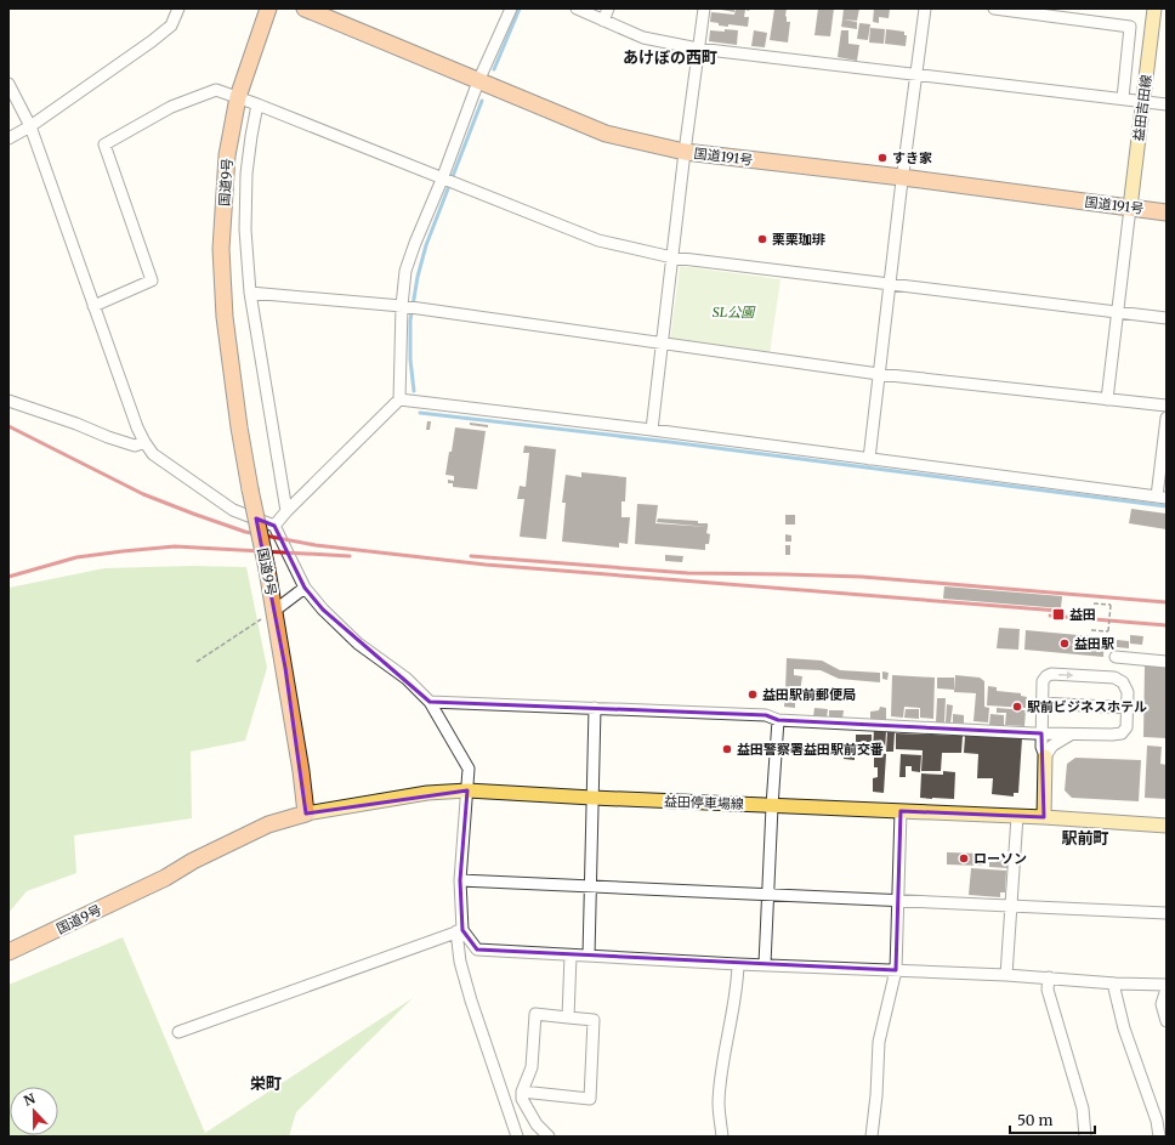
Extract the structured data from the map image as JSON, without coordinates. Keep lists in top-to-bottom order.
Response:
{
  "streets": {
    "highway": ["国道191号", "国道9号"],
    "main road": ["益田吉田線", "益田停車場線"]
  },
  "crossings": [
    ["益田吉田線", "国道191号"],
    ["国道9号", "益田停車場線"]
  ],
  "districts": ["あけぼの西町", "駅前町", "栄町"],
  "parks": ["SL公園"],
  "places": {
    "other": [
      "すき家",
      "栗栗珈琲",
      "益田駅",
      "益田駅前郵便局",
      "駅前ビジネスホテル",
      "益田警察署益田駅前交番",
      "ローソン"
    ],
    "transit": ["益田"]
  },
  "scale_bar": "50 m",
  "north": "top"
}
